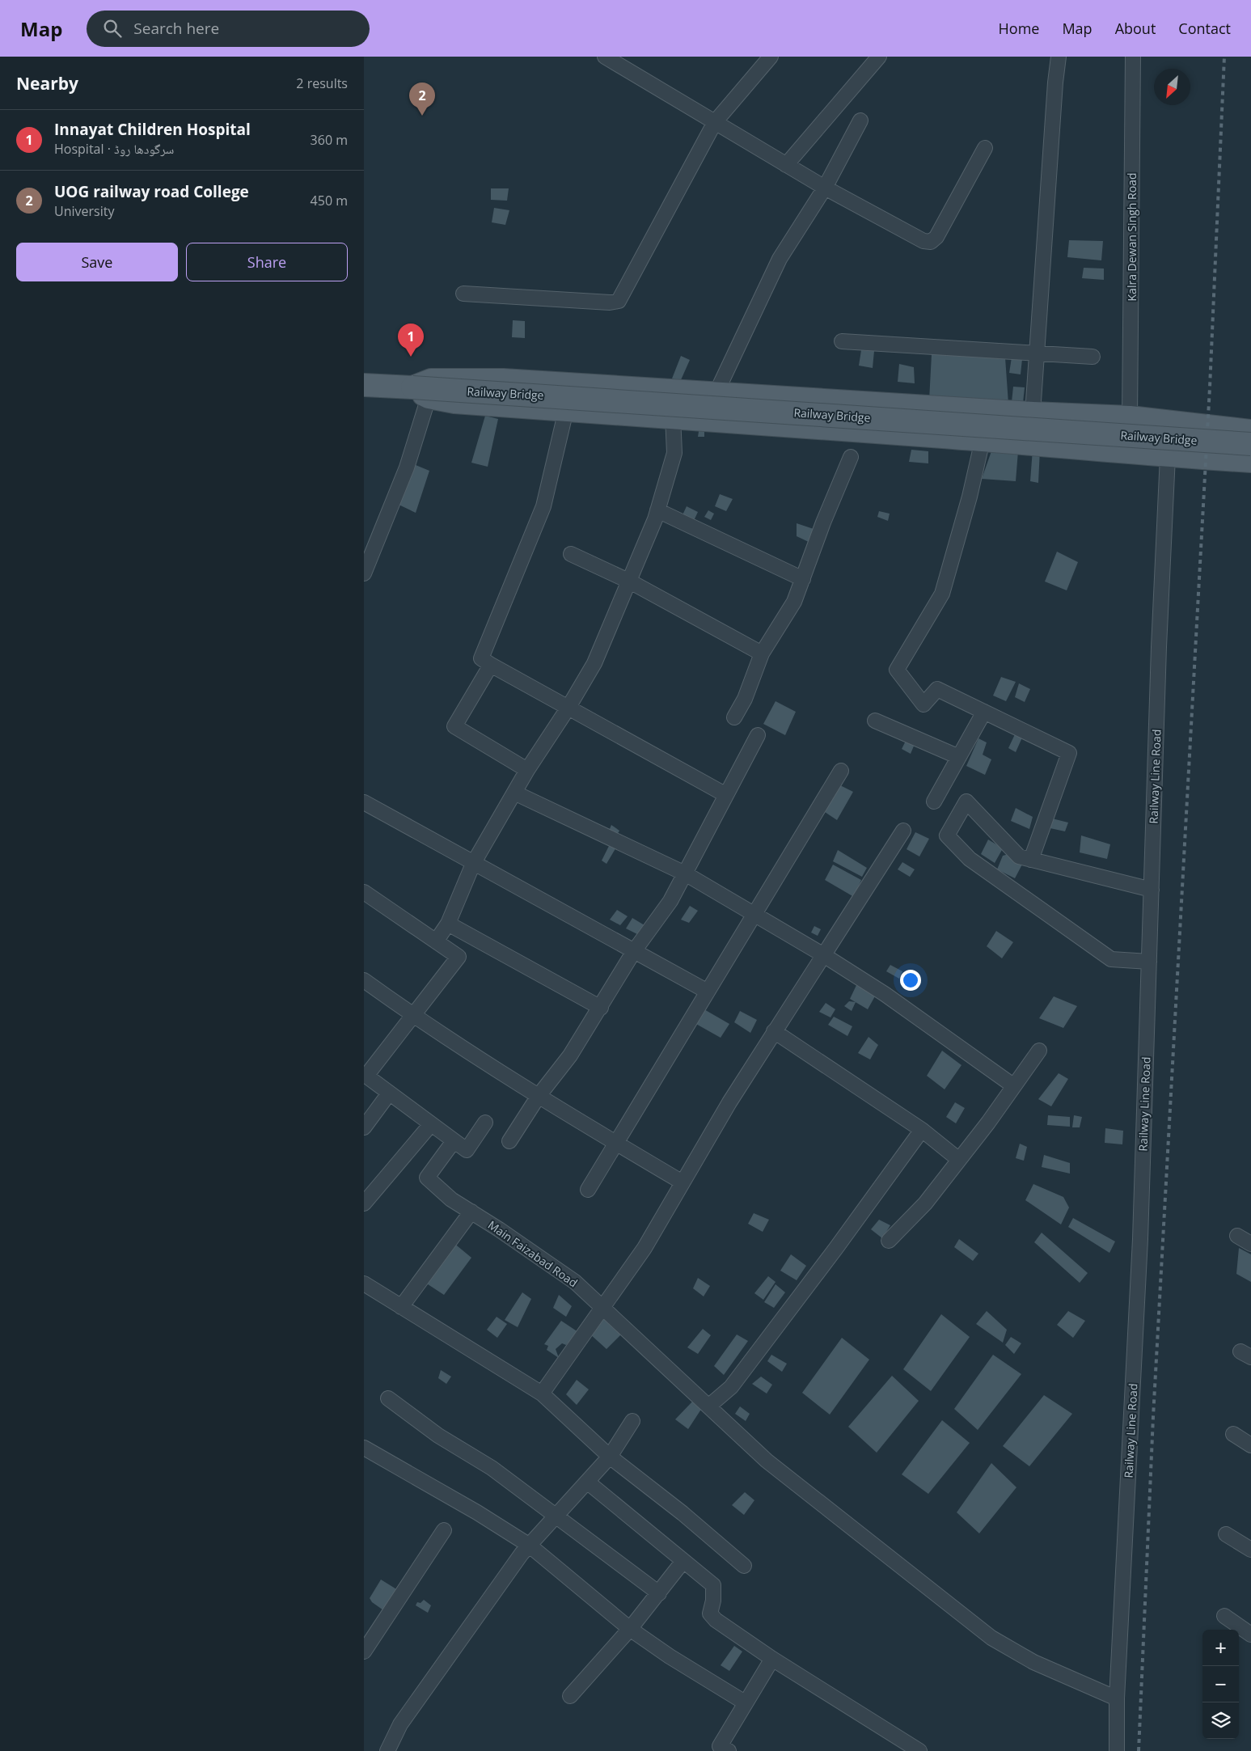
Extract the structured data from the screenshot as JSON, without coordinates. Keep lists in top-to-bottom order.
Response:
{
  "streets": {
    "main road": ["Railway Bridge"],
    "street": ["Kalra Dewan Singh Road", "Railway Line Road", "Main Faizabad Road"]
  },
  "crossings": [
    ["Railway Line Road", "Main Faizabad Road"]
  ],
  "north": "bottom left",
  "page": {
    "header": "Map",
    "search": "Search here",
    "nav": [
      "Home",
      "Map",
      "About",
      "Contact"
    ],
    "heading": ["Nearby", "2 results"],
    "pins": ["2", "1"],
    "list": [
      {
        "mark": "1",
        "name": "Innayat Children Hospital",
        "note": "Hospital · سرگودھا روڈ",
        "value": "360 m"
      },
      {
        "mark": "2",
        "name": "UOG railway road College",
        "note": "University",
        "value": "450 m"
      }
    ],
    "buttons": ["Save", "Share"],
    "map_buttons": ["+", "−"]
  }
}
